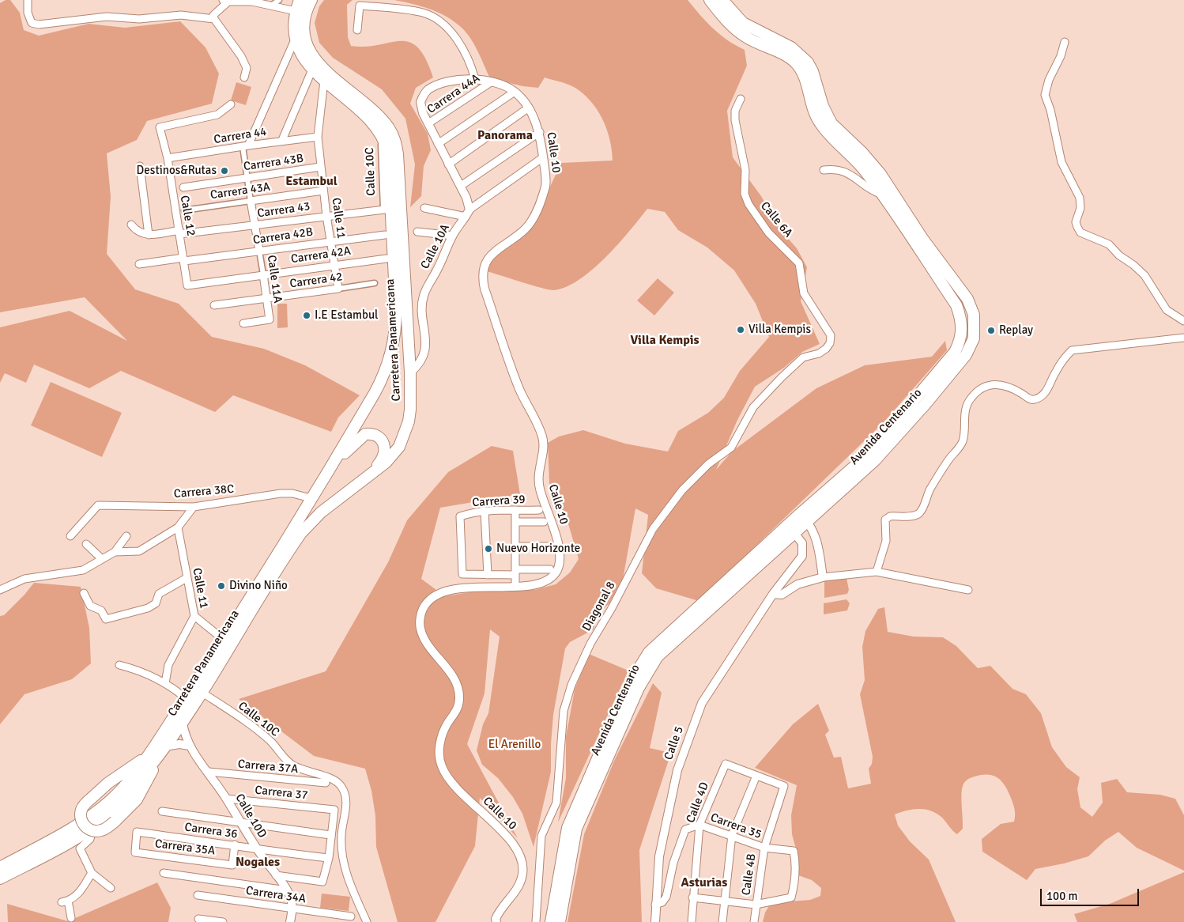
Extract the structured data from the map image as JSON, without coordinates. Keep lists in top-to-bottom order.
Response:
{
  "streets": {
    "main road": ["Carretera Panamericana", "Avenida Centenario"],
    "street": [
      "Carrera 44A",
      "Carrera 44",
      "Calle 10",
      "Carrera 43B",
      "Calle 10C",
      "Carrera 43A",
      "Carrera 43",
      "Calle 12",
      "Calle 11",
      "Calle 6A",
      "Carrera 42B",
      "Calle 10A",
      "Carrera 42A",
      "Calle 11A",
      "Carrera 42",
      "Carrera 38C",
      "Carrera 39",
      "Diagonal 8",
      "Calle 5",
      "Carrera 37A",
      "Carrera 37",
      "Calle 4D",
      "Calle 10D",
      "Carrera 35",
      "Carrera 36",
      "Carrera 35A",
      "Calle 4B",
      "Carrera 34A"
    ]
  },
  "crossings": [
    ["Carrera 44A", "Calle 10"],
    ["Carrera 44", "Calle 12"],
    ["Carrera 44", "Calle 11"],
    ["Carrera 44", "Calle 11A"],
    ["Carrera 43B", "Calle 11"],
    ["Carrera 43B", "Calle 11A"],
    ["Calle 10C", "Carretera Panamericana"],
    ["Carrera 43A", "Calle 11"],
    ["Carrera 43A", "Calle 11A"],
    ["Carrera 43", "Calle 12"],
    ["Carrera 43", "Calle 11"],
    ["Carrera 43", "Calle 11A"],
    ["Carrera 43", "Carretera Panamericana"],
    ["Calle 12", "Carrera 42B"],
    ["Calle 12", "Carrera 42A"],
    ["Calle 11", "Carrera 42B"],
    ["Calle 11", "Carrera 42A"],
    ["Calle 11", "Carrera 42"],
    ["Calle 11", "Carretera Panamericana"],
    ["Calle 6A", "Diagonal 8"],
    ["Carrera 42B", "Calle 11A"],
    ["Calle 10A", "Carretera Panamericana"],
    ["Carrera 42A", "Calle 11A"],
    ["Calle 11A", "Carrera 42"],
    ["Carretera Panamericana", "Carrera 38C"],
    ["Carretera Panamericana", "Calle 10D"],
    ["Avenida Centenario", "Calle 5"],
    ["Calle 5", "Carrera 35"],
    ["Carrera 37A", "Calle 10D"],
    ["Carrera 37", "Calle 10D"],
    ["Calle 4D", "Carrera 35"],
    ["Calle 4D", "Calle 4B"],
    ["Calle 10D", "Carrera 36"],
    ["Calle 10D", "Carrera 34A"],
    ["Carrera 35", "Calle 4B"],
    ["Carrera 36", "Carrera 35A"]
  ],
  "districts": [
    "Panorama",
    "Estambul",
    "Villa Kempis",
    "Nogales",
    "Asturias"
  ],
  "parks": ["El Arenillo"],
  "places": [
    "Destinos&Rutas",
    "I.E Estambul",
    "Villa Kempis",
    "Replay",
    "Nuevo Horizonte",
    "Divino Niño"
  ],
  "scale_bar": "100 m"
}
